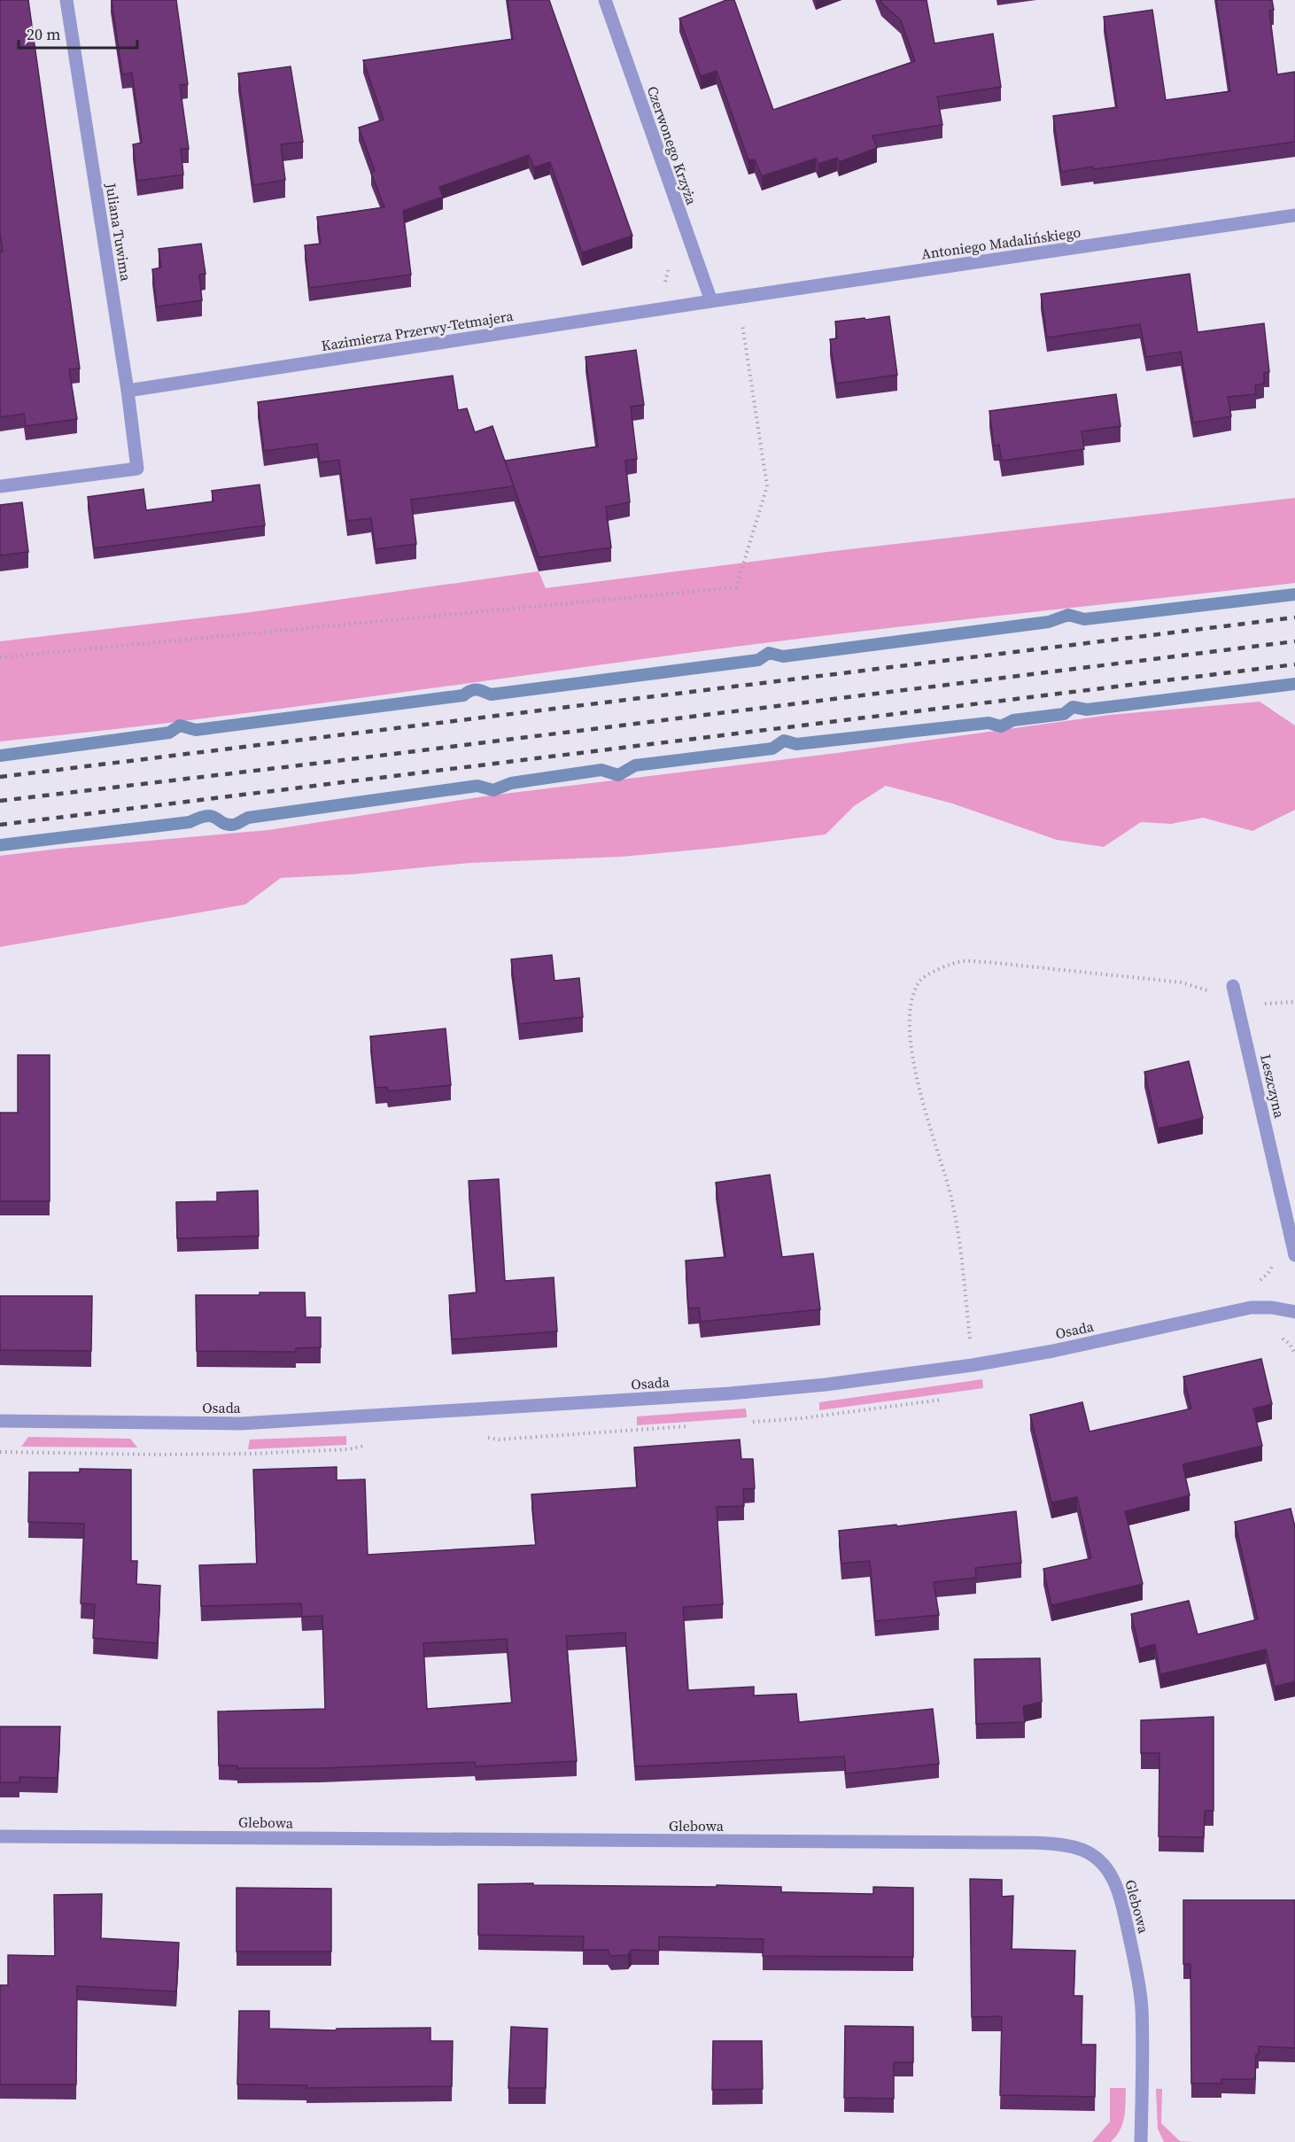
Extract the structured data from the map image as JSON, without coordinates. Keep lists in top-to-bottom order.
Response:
{
  "streets": {
    "street": [
      "Czerwonego Krzyża",
      "Juliana Tuwima",
      "Antoniego Madalińskiego",
      "Kazimierza Przerwy-Tetmajera",
      "Leszczyna",
      "Osada",
      "Glebowa"
    ]
  },
  "crossings": [
    ["Czerwonego Krzyża", "Antoniego Madalińskiego"],
    ["Czerwonego Krzyża", "Kazimierza Przerwy-Tetmajera"],
    ["Juliana Tuwima", "Kazimierza Przerwy-Tetmajera"],
    ["Antoniego Madalińskiego", "Kazimierza Przerwy-Tetmajera"]
  ],
  "scale_bar": "20 m"
}
